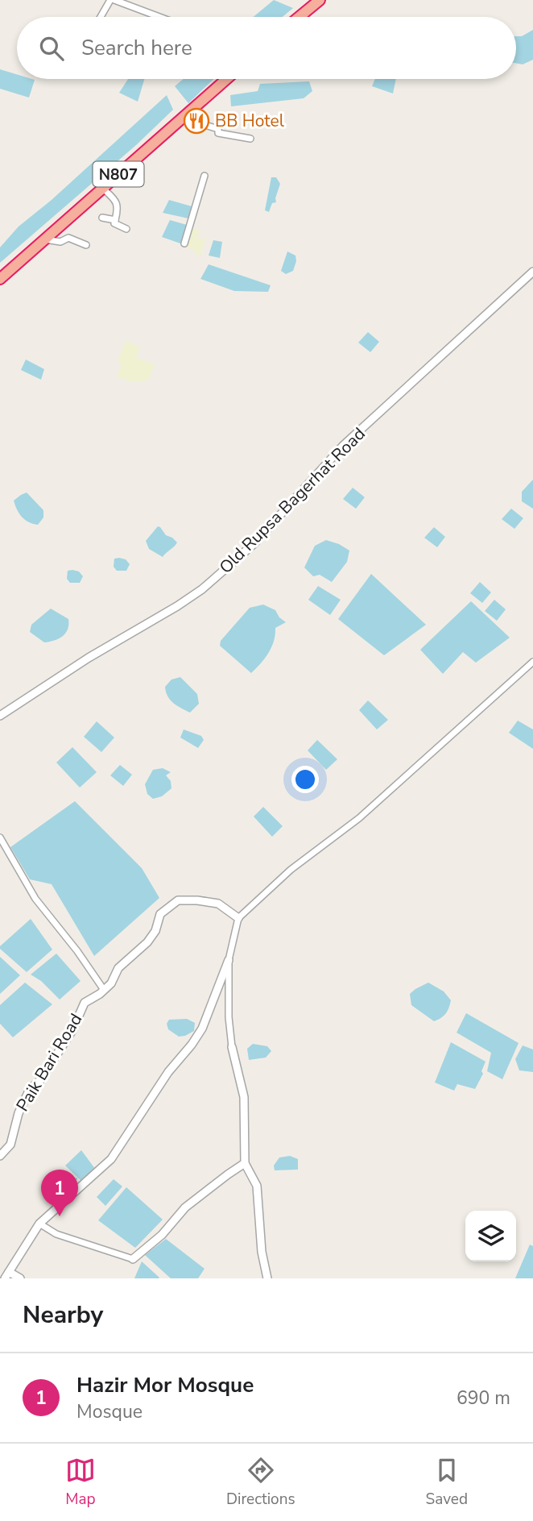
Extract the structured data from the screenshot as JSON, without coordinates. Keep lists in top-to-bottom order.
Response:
{
  "streets": {
    "highway": ["N807"],
    "street": ["Old Rupsa Bagerhat Road", "Paik Bari Road"]
  },
  "places": {
    "restaurant": ["BB Hotel"]
  },
  "page": {
    "search": "Search here",
    "pins": "1",
    "heading": "Nearby",
    "list": [
      {
        "mark": "1",
        "name": "Hazir Mor Mosque",
        "note": "Mosque",
        "value": "690 m"
      }
    ],
    "nav": ["Map", "Directions", "Saved"]
  }
}
